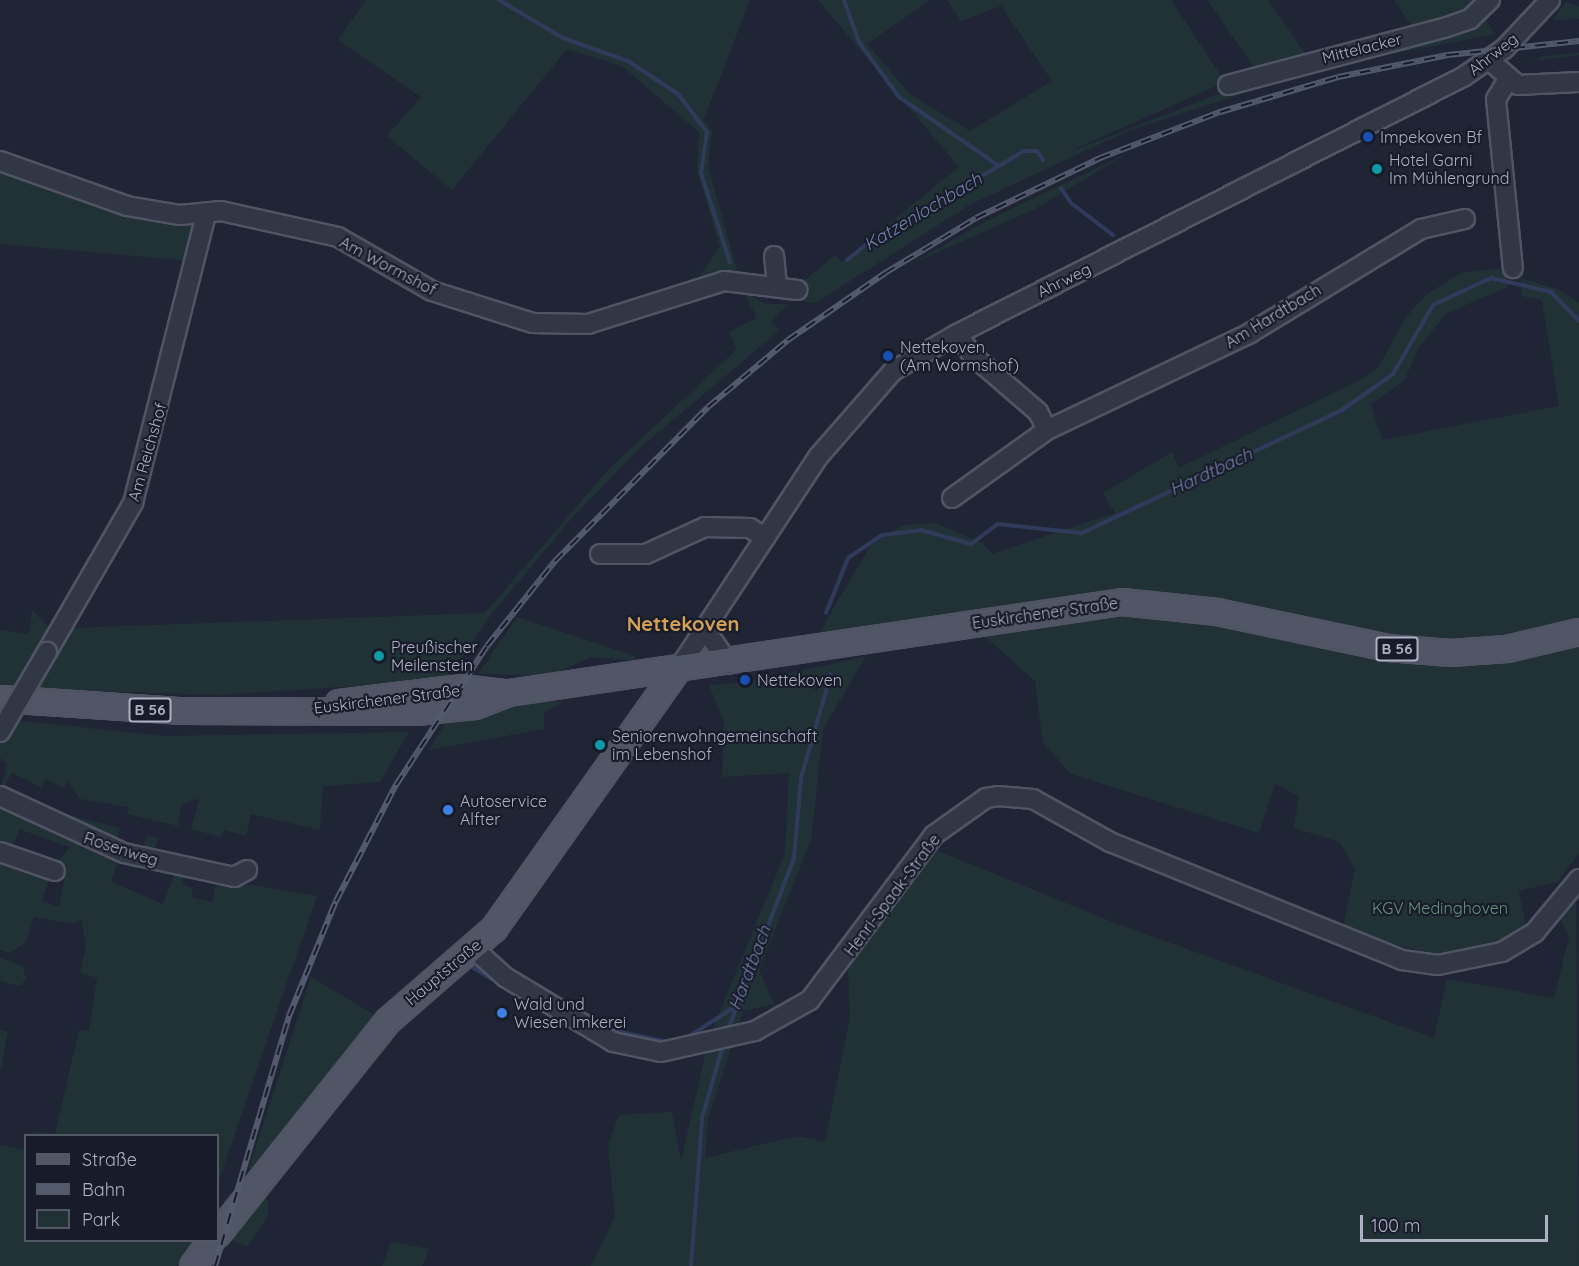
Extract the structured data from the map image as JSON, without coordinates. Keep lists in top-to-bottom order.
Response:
{
  "streets": {
    "main road": ["Euskirchener Straße", "B 56", "Hauptstraße"],
    "street": [
      "Mittelacker",
      "Ahrweg",
      "Am Wormshof",
      "Am Hardtbach",
      "Am Reichshof",
      "Rosenweg",
      "Henri-Spaak-Straße"
    ]
  },
  "crossings": [
    ["Ahrweg", "Euskirchener Straße"],
    ["Ahrweg", "Hauptstraße"],
    ["Am Wormshof", "Am Reichshof"],
    ["Euskirchener Straße", "Hauptstraße"],
    ["Henri-Spaak-Straße", "Hauptstraße"]
  ],
  "districts": ["Nettekoven"],
  "water": ["Katzenlochbach", "Hardtbach"],
  "parks": ["KGV Medinghoven"],
  "places": [
    "Impekoven Bf",
    "Hotel Garni Im Mühlengrund",
    "Nettekoven (Am Wormshof)",
    "Preußischer Meilenstein",
    "Nettekoven",
    "Seniorenwohngemeinschaft im Lebenshof",
    "Autoservice Alfter",
    "Wald und Wiesen Imkerei"
  ],
  "legend": ["Straße", "Bahn", "Park"],
  "scale_bar": "100 m"
}
